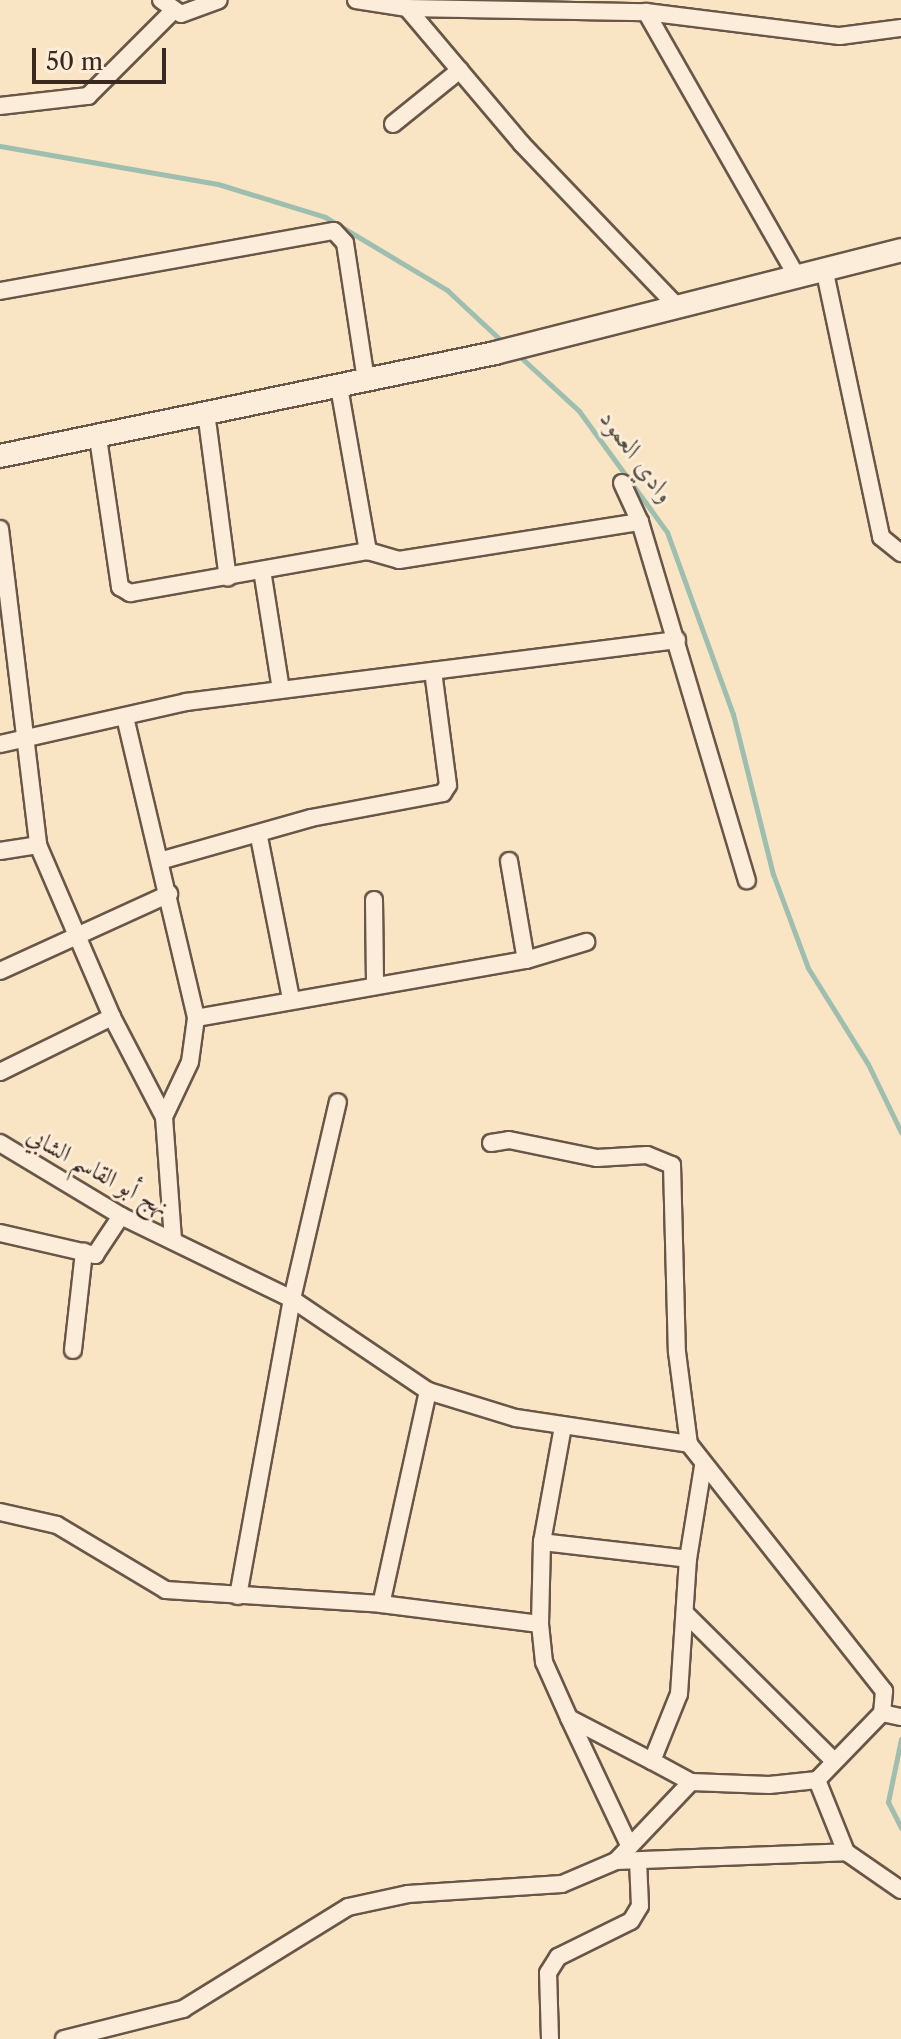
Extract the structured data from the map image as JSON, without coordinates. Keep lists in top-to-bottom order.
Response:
{
  "streets": {
    "street": ["نهج أبو القاسم الشابي"]
  },
  "water": ["وادي العمود"],
  "scale_bar": "50 m"
}
